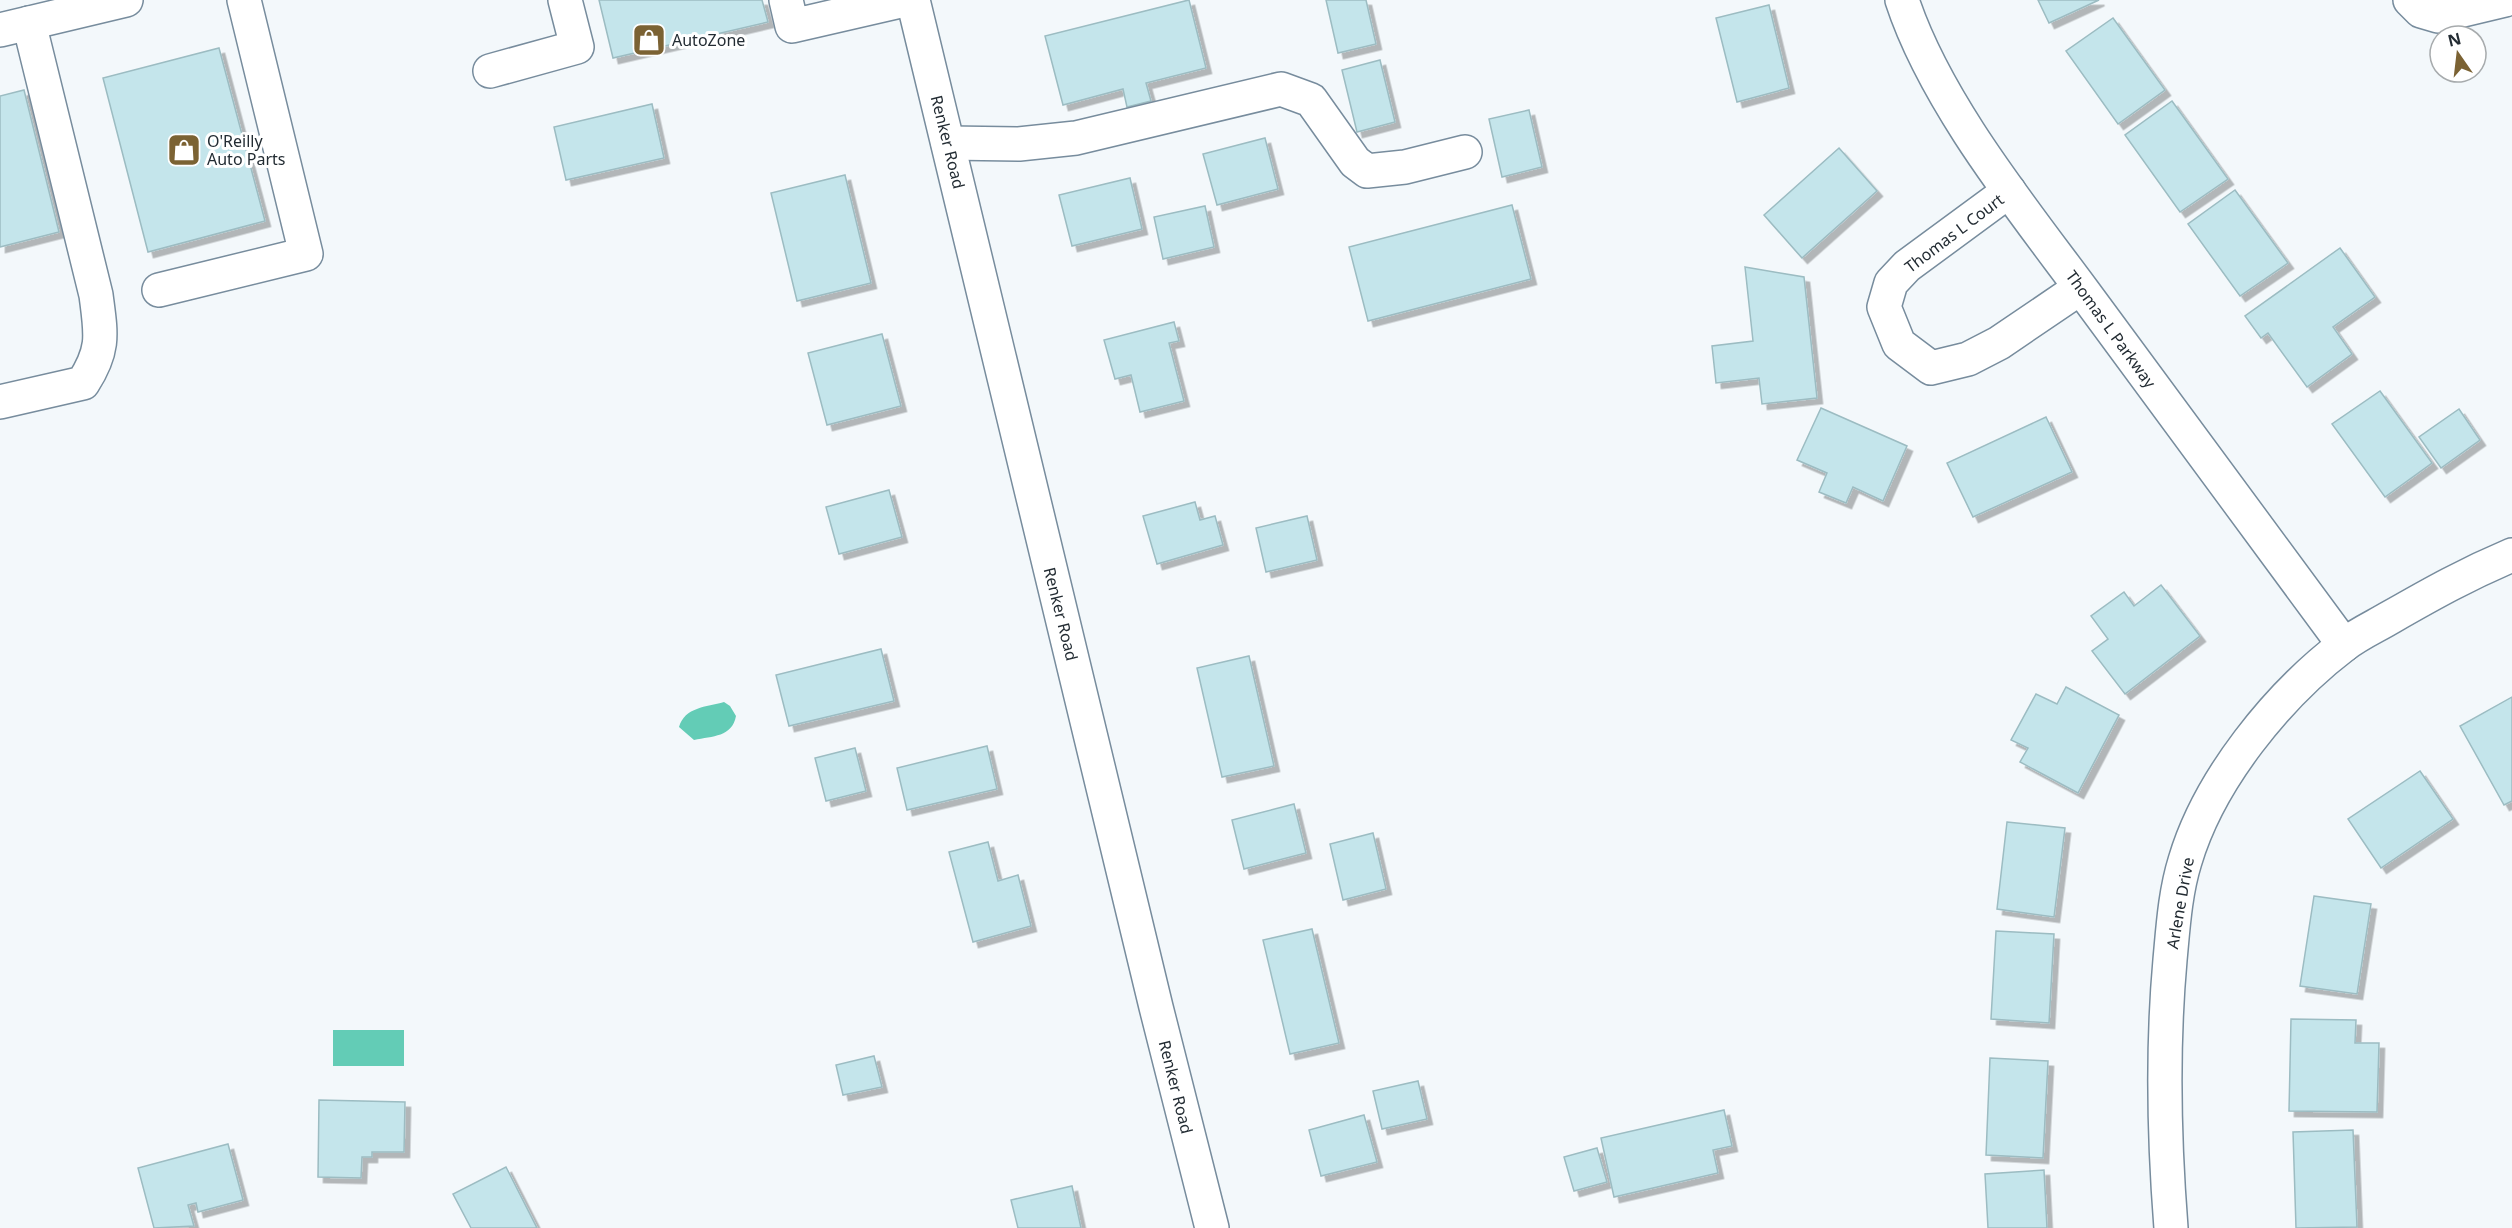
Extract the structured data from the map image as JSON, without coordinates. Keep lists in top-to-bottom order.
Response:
{
  "streets": {
    "street": [
      "Renker Road",
      "Thomas L Court",
      "Thomas L Parkway",
      "Arlene Drive"
    ]
  },
  "crossings": [
    ["Thomas L Court", "Thomas L Parkway"],
    ["Thomas L Parkway", "Arlene Drive"]
  ],
  "places": {
    "shop": ["AutoZone", "O'Reilly Auto Parts"]
  },
  "north": "top"
}
